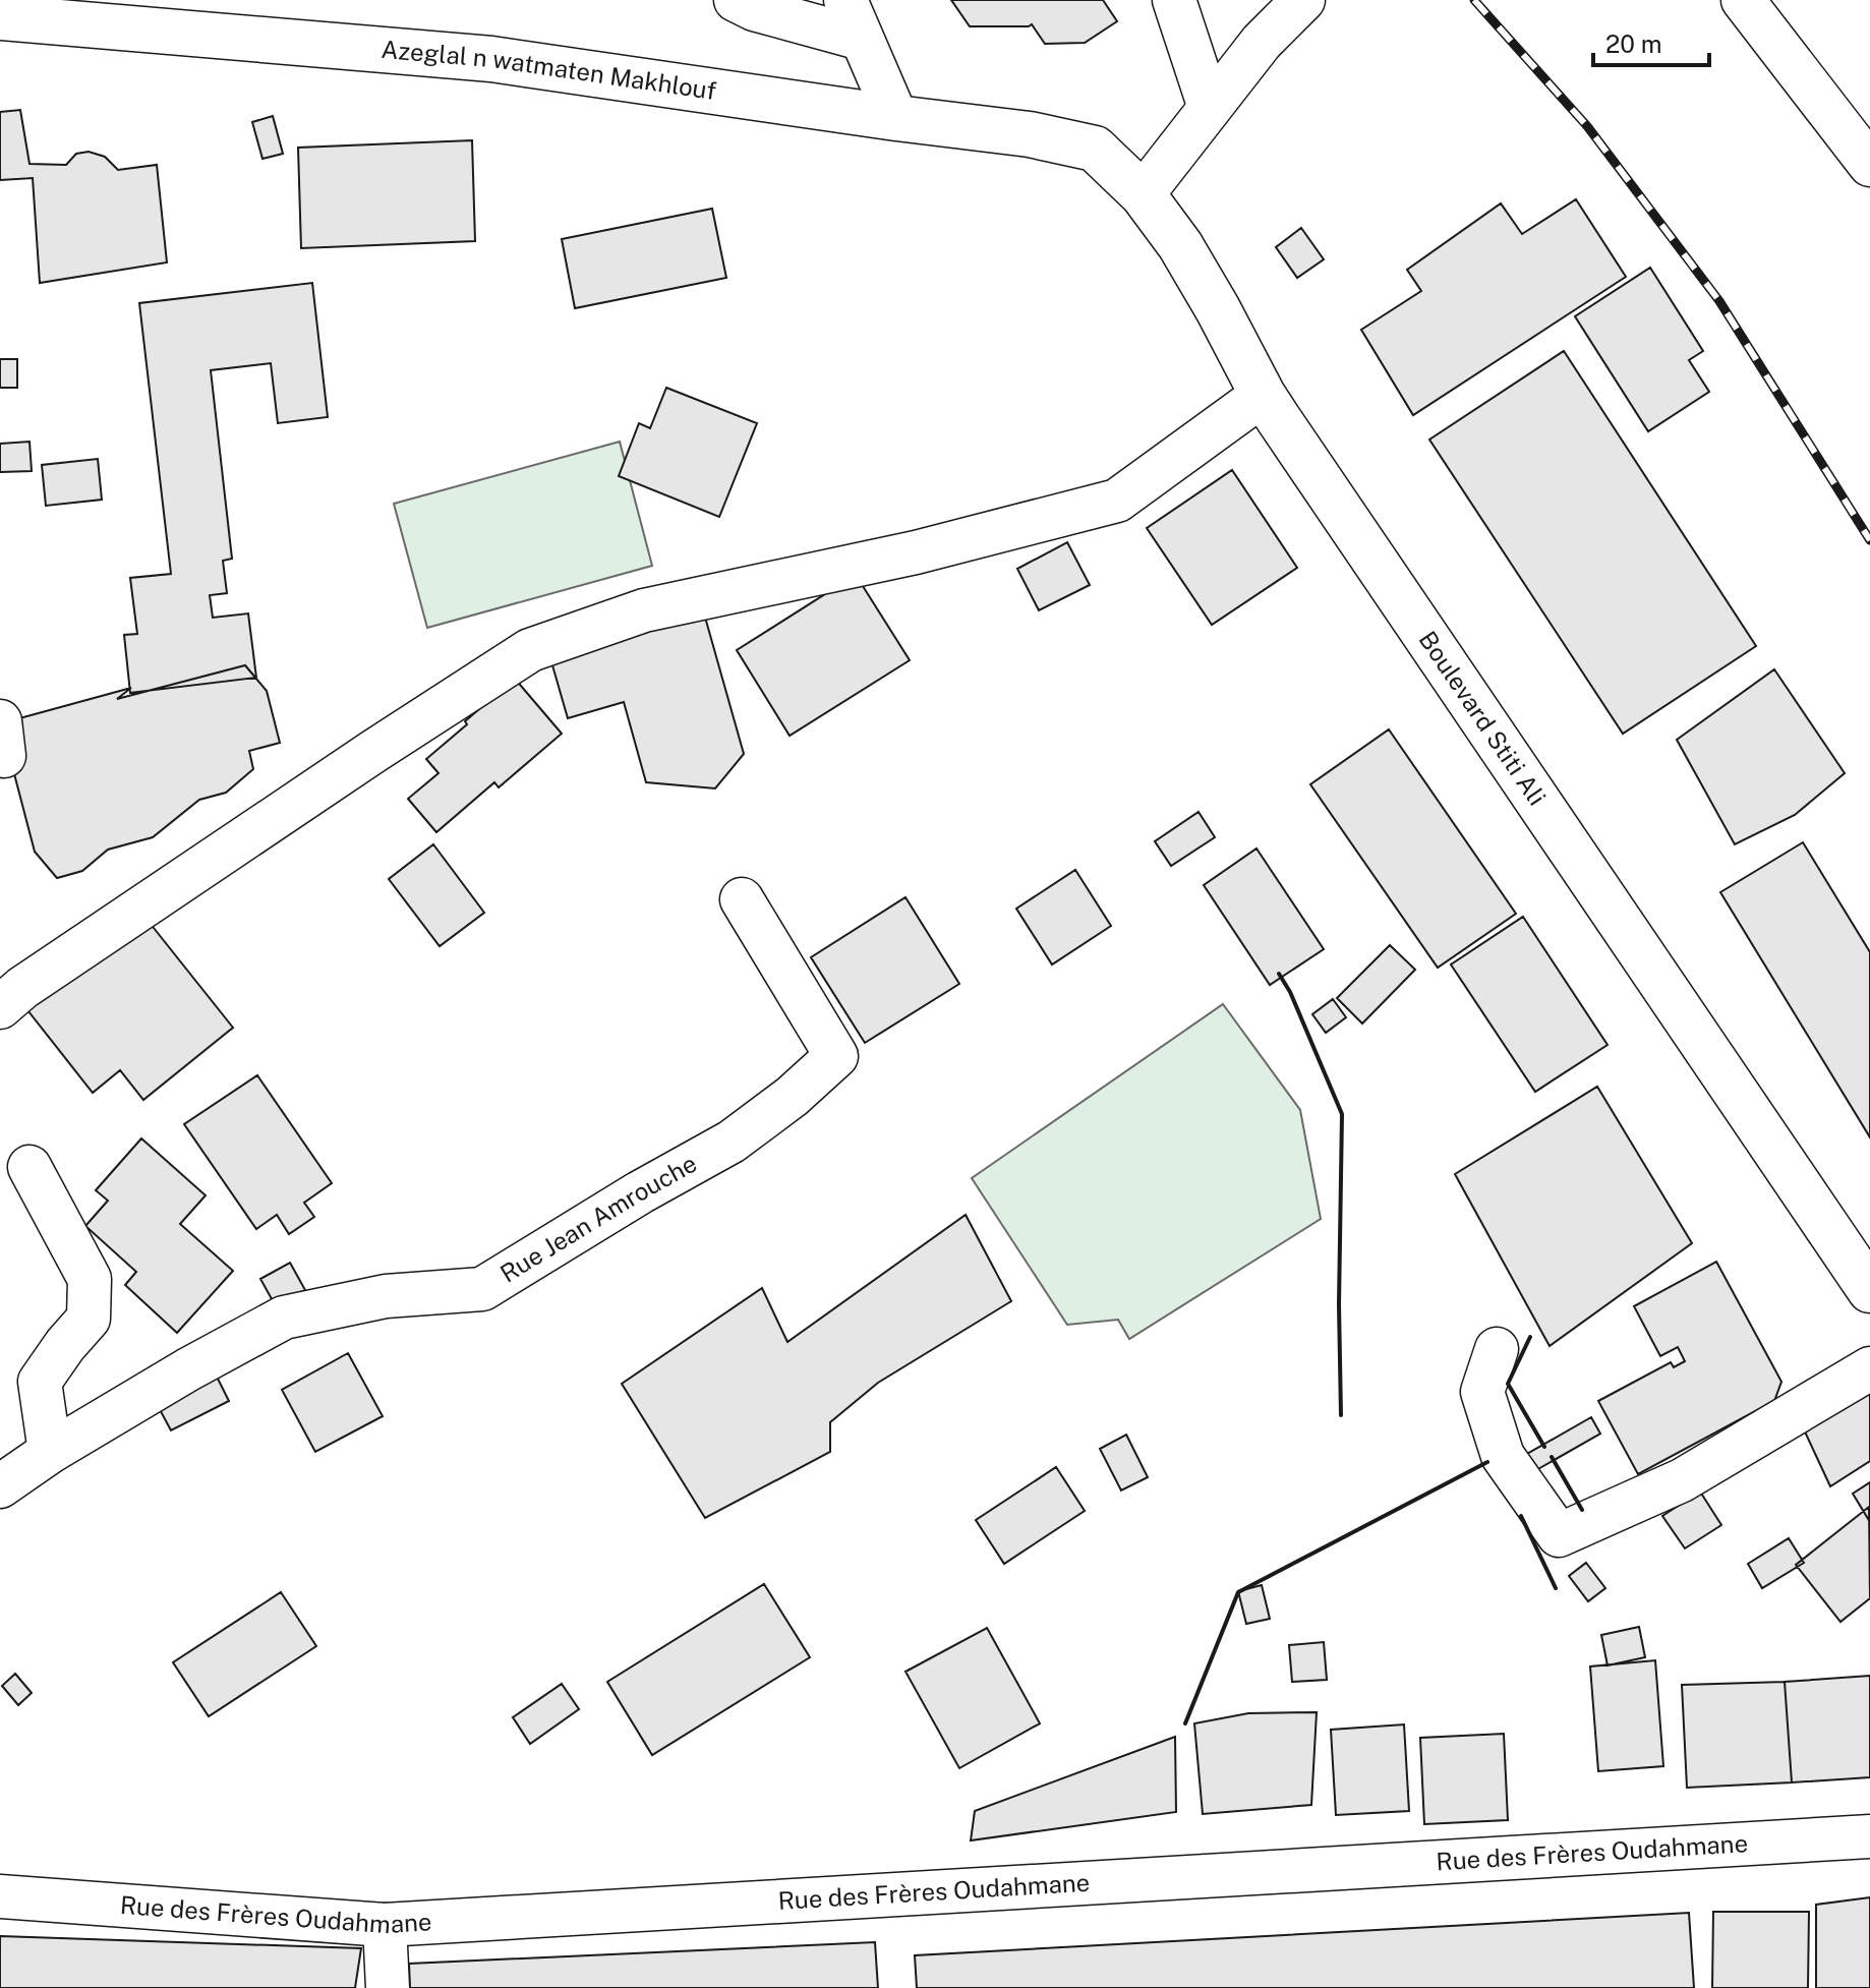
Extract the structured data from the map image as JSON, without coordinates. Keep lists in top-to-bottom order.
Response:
{
  "streets": {
    "main road": ["Azeglal n watmaten Makhlouf", "Boulevard Stiti Ali"],
    "street": ["Rue Jean Amrouche", "Rue des Frères Oudahmane"]
  },
  "crossings": [
    ["Azeglal n watmaten Makhlouf", "Boulevard Stiti Ali"]
  ],
  "scale_bar": "20 m"
}
